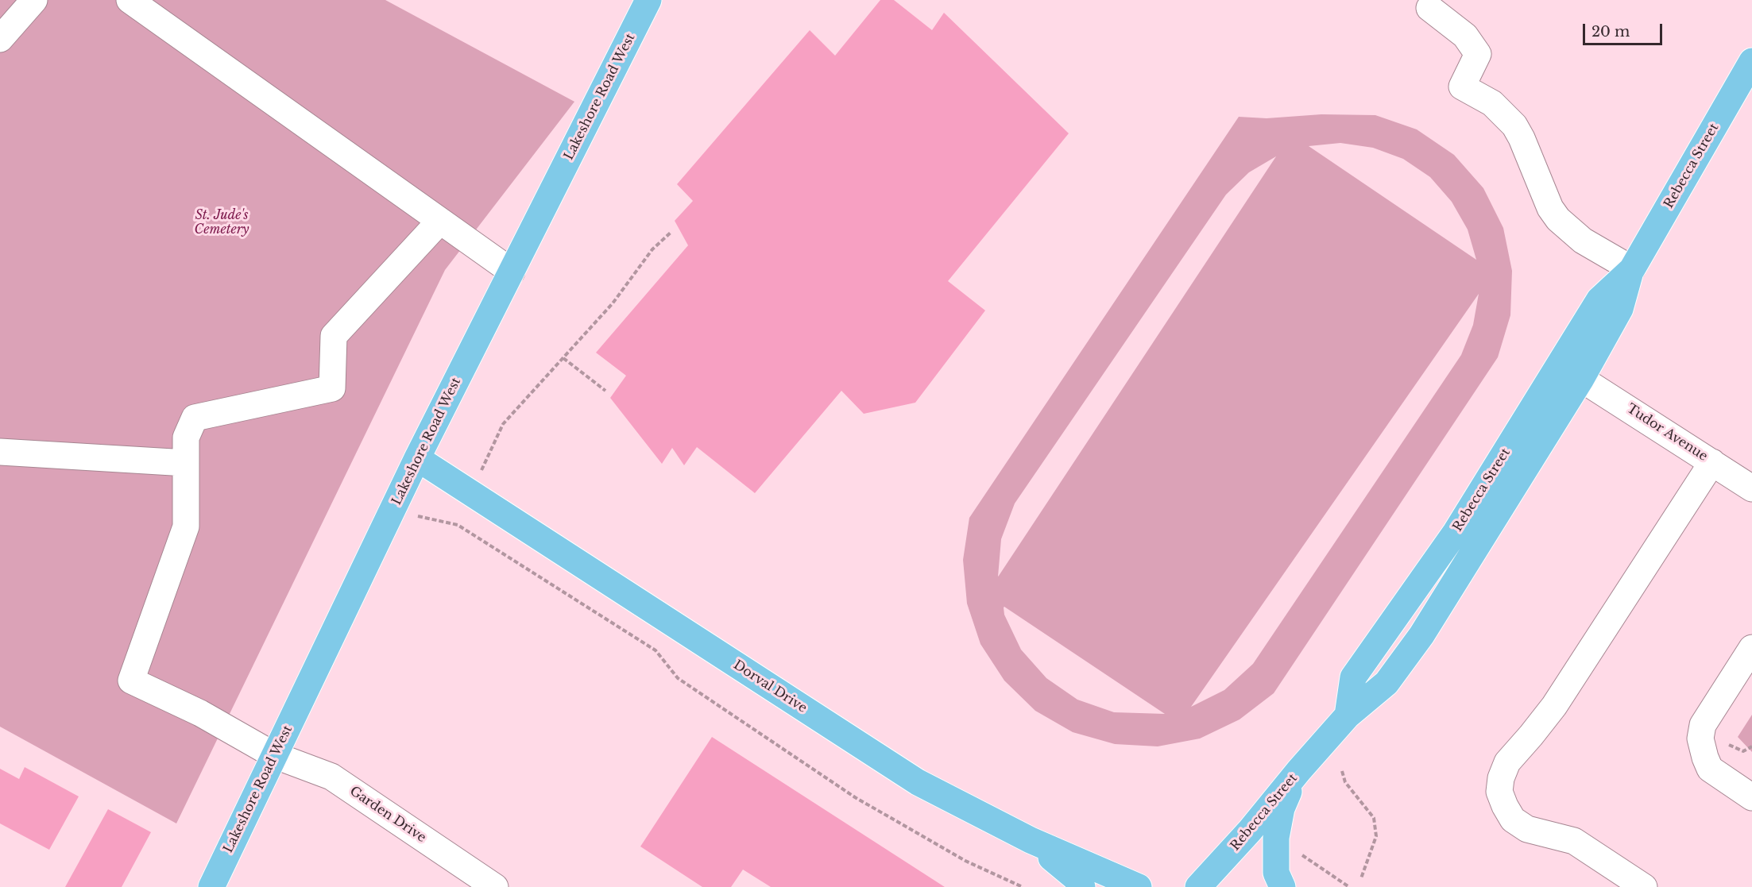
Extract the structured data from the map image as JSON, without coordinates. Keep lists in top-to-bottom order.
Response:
{
  "streets": {
    "main road": ["Lakeshore Road West", "Rebecca Street", "Dorval Drive"],
    "street": ["Tudor Avenue", "Garden Drive"]
  },
  "crossings": [
    ["Lakeshore Road West", "Dorval Drive"],
    ["Lakeshore Road West", "Garden Drive"],
    ["Rebecca Street", "Tudor Avenue"]
  ],
  "parks": ["St. Jude's Cemetery"],
  "scale_bar": "20 m"
}
